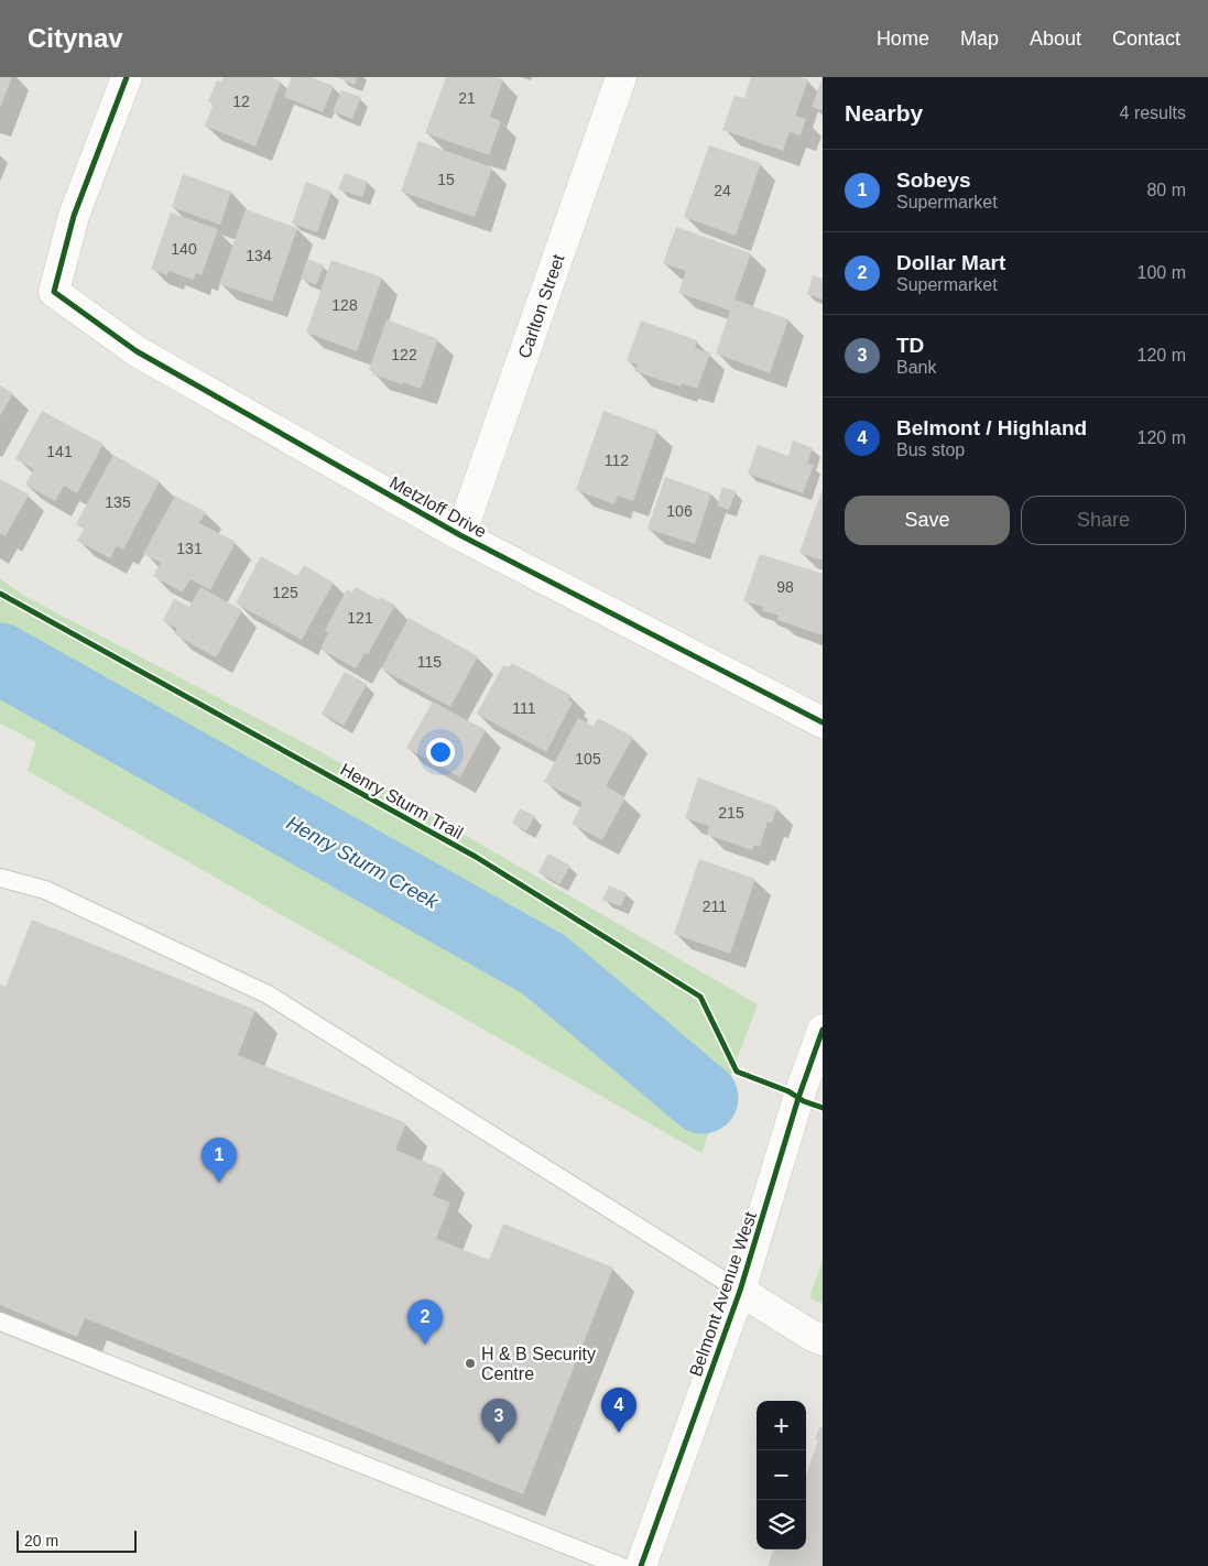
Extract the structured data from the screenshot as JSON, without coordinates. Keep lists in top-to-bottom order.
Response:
{
  "streets": {
    "street": ["Carlton Street", "Metzloff Drive", "Belmont Avenue West"],
    "cycle path": ["Henry Sturm Trail"]
  },
  "crossings": [
    ["Carlton Street", "Metzloff Drive"]
  ],
  "water": ["Henry Sturm Creek"],
  "places": ["H & B Security Centre"],
  "house_numbers": [
    "21",
    "12",
    "15",
    "24",
    "140",
    "134",
    "128",
    "122",
    "141",
    "112",
    "135",
    "106",
    "131",
    "98",
    "125",
    "121",
    "115",
    "111",
    "105",
    "215",
    "211"
  ],
  "scale_bar": "20 m",
  "page": {
    "header": "Citynav",
    "nav": [
      "Home",
      "Map",
      "About",
      "Contact"
    ],
    "heading": ["Nearby", "4 results"],
    "list": [
      {
        "mark": "1",
        "name": "Sobeys",
        "note": "Supermarket",
        "value": "80 m"
      },
      {
        "mark": "2",
        "name": "Dollar Mart",
        "note": "Supermarket",
        "value": "100 m"
      },
      {
        "mark": "3",
        "name": "TD",
        "note": "Bank",
        "value": "120 m"
      },
      {
        "mark": "4",
        "name": "Belmont / Highland",
        "note": "Bus stop",
        "value": "120 m"
      }
    ],
    "buttons": ["Save", "Share"],
    "pins": [
      "1",
      "2",
      "4",
      "3"
    ],
    "map_buttons": ["+", "−"],
    "scale": "20 m"
  }
}
